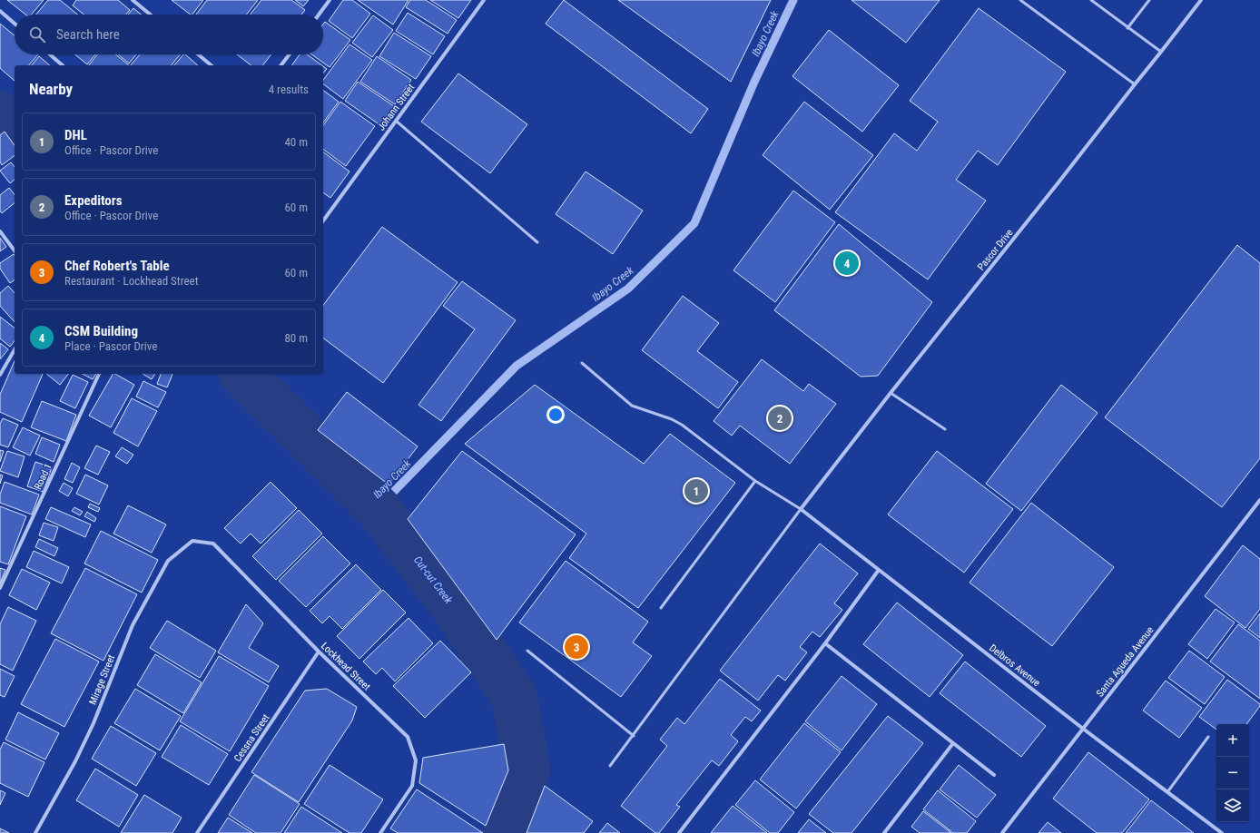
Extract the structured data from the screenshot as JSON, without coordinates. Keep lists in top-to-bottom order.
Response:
{
  "streets": {
    "street": [
      "Johann Street",
      "Pascor Drive",
      "Road 1",
      "Santa Agueda Avenue",
      "Delbros Avenue",
      "Lockhead Street",
      "Mirage Street",
      "Cessna Street"
    ]
  },
  "crossings": [
    ["Pascor Drive", "Delbros Avenue"],
    ["Santa Agueda Avenue", "Delbros Avenue"],
    ["Lockhead Street", "Mirage Street"],
    ["Lockhead Street", "Cessna Street"]
  ],
  "water": ["Ibayo Creek", "Cut-cut Creek"],
  "page": {
    "search": "Search here",
    "heading": ["Nearby", "4 results"],
    "list": [
      {
        "mark": "1",
        "name": "DHL",
        "note": "Office · Pascor Drive",
        "value": "40 m"
      },
      {
        "mark": "2",
        "name": "Expeditors",
        "note": "Office · Pascor Drive",
        "value": "60 m"
      },
      {
        "mark": "3",
        "name": "Chef Robert's Table",
        "note": "Restaurant · Lockhead Street",
        "value": "60 m"
      },
      {
        "mark": "4",
        "name": "CSM Building",
        "note": "Place · Pascor Drive",
        "value": "80 m"
      }
    ],
    "pins": [
      "4",
      "2",
      "1",
      "3"
    ],
    "map_buttons": ["+", "−"]
  }
}
